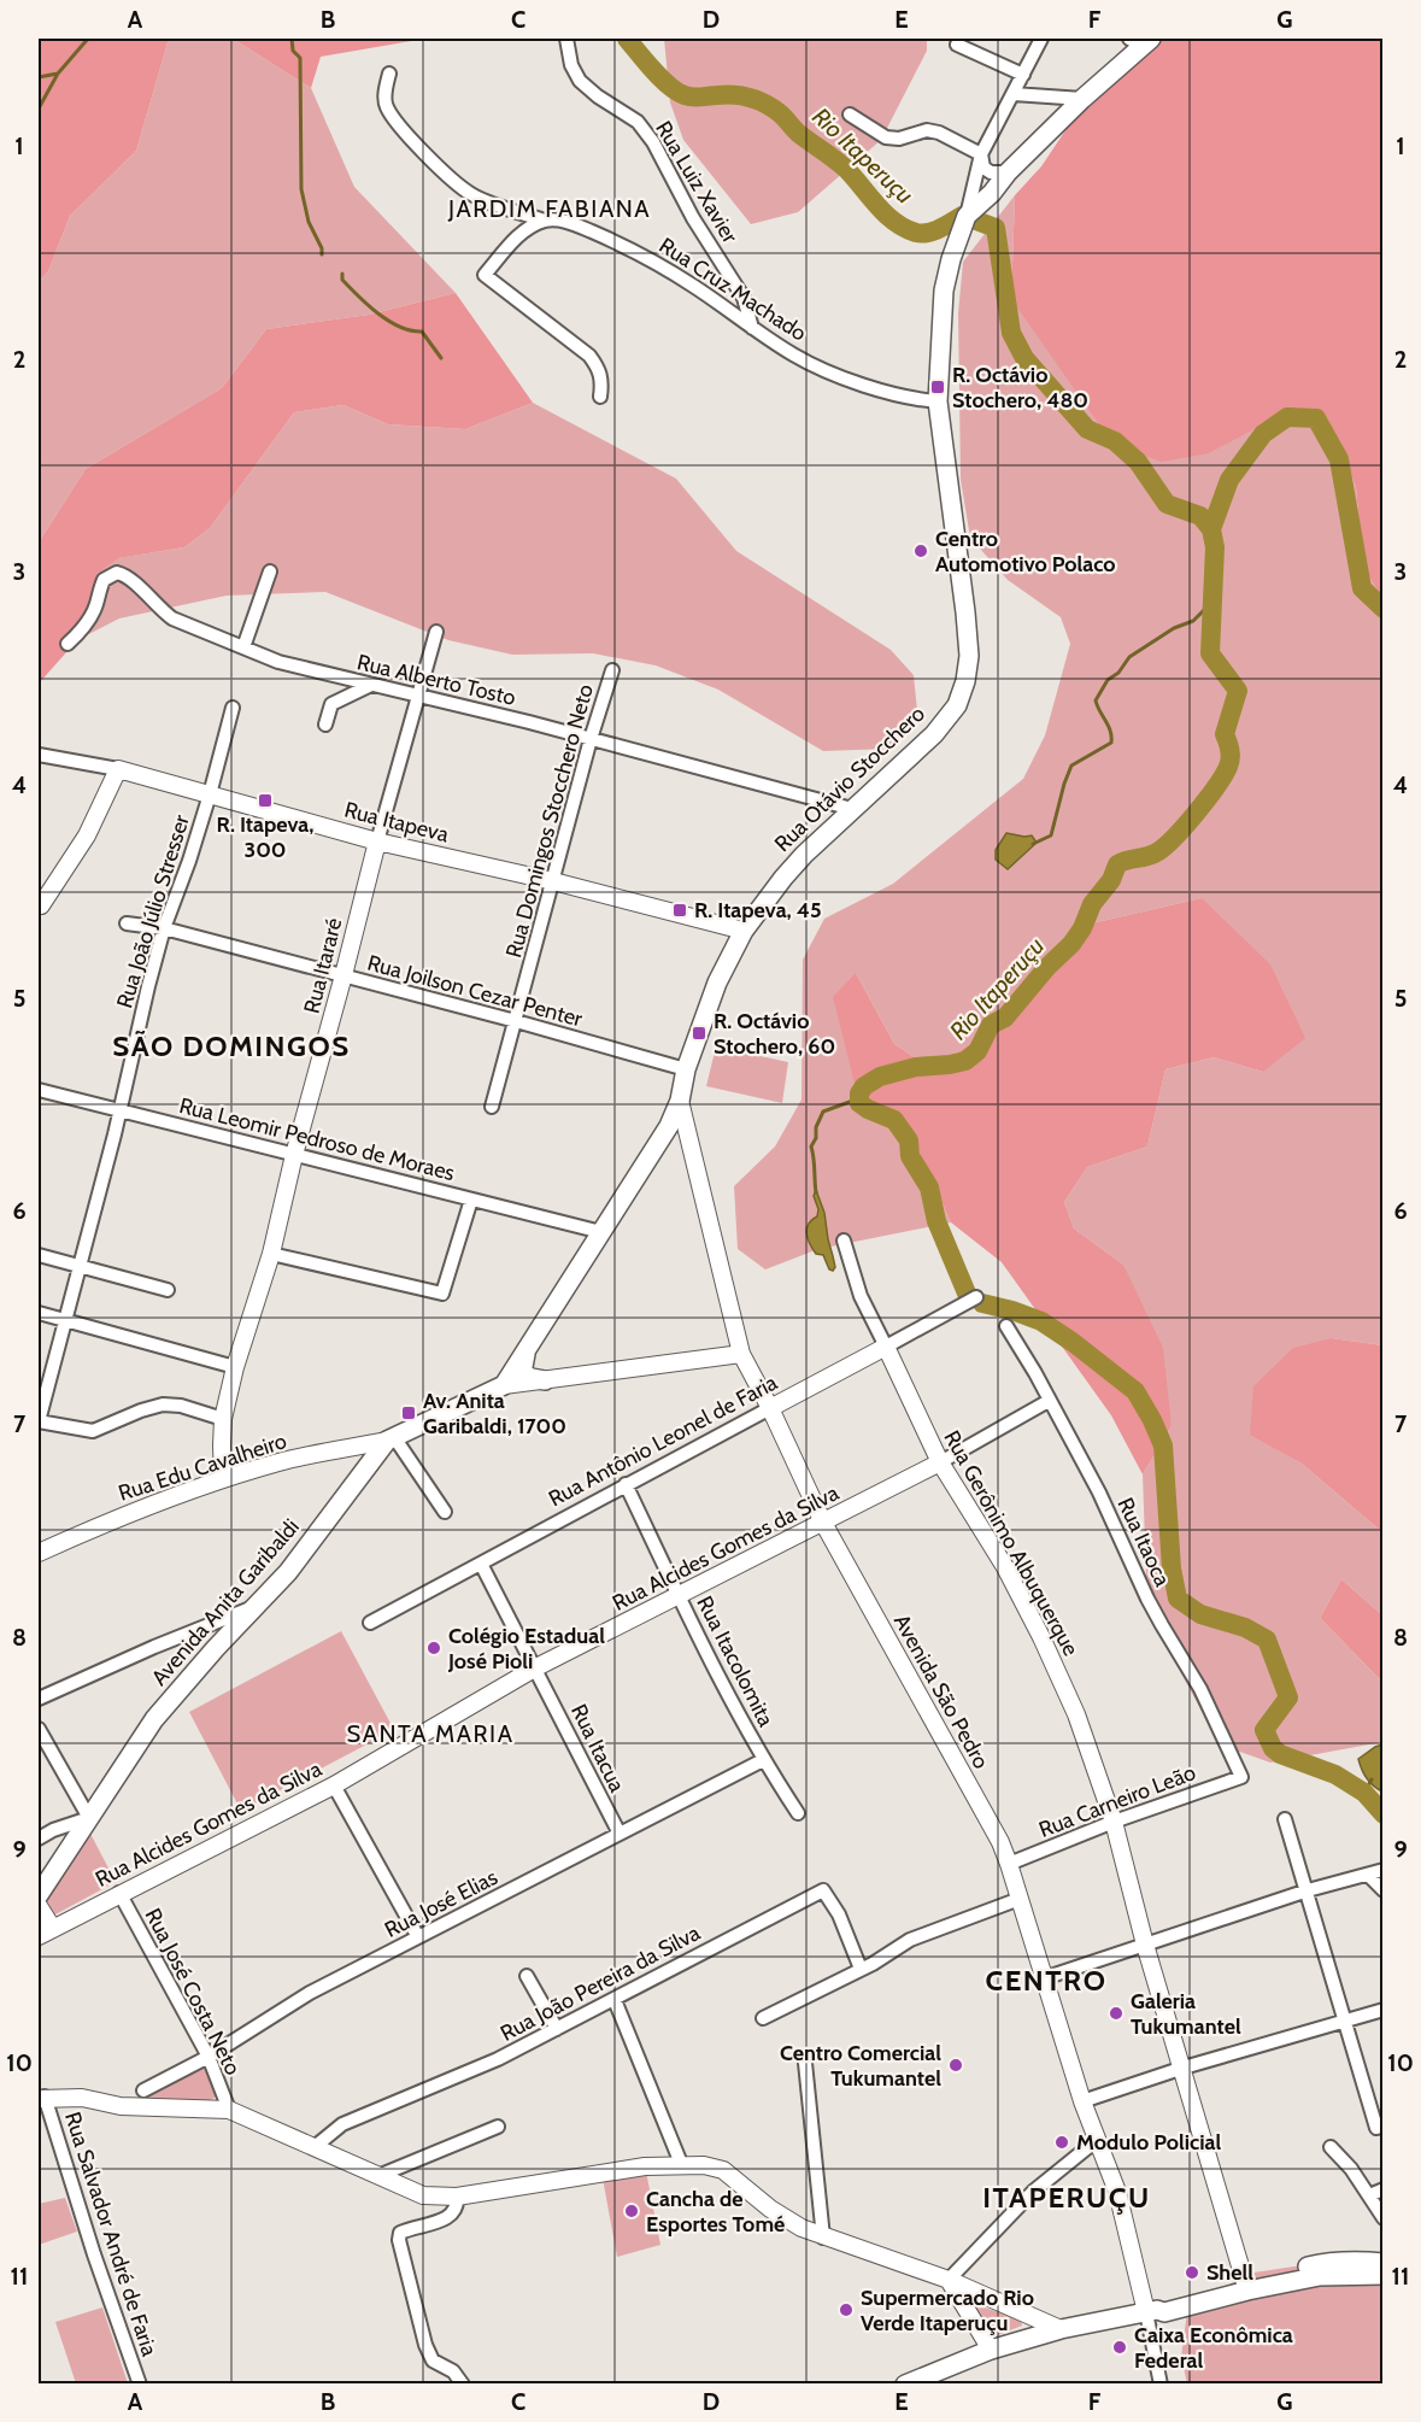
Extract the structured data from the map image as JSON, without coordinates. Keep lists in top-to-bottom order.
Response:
{
  "streets": {
    "main road": ["Rua Otávio Stocchero", "Avenida Anita Garibaldi"],
    "street": [
      "Rua Luiz Xavier",
      "Rua Cruz Machado",
      "Rua Alberto Tosto",
      "Rua Domingos Stocchero Neto",
      "Rua Itapeva",
      "Rua João Júlio Stresser",
      "Rua Itararé",
      "Rua Joilson Cezar Penter",
      "Rua Leomir Pedroso de Moraes",
      "Rua Antônio Leonel de Faria",
      "Rua Edu Cavalheiro",
      "Rua Itaoca",
      "Rua Gerônimo Albuquerque",
      "Rua Alcides Gomes da Silva",
      "Rua Itacolomita",
      "Avenida São Pedro",
      "Rua Itacua",
      "Rua Carneiro Leão",
      "Rua José Elias",
      "Rua João Pereira da Silva",
      "Rua José Costa Neto",
      "Rua Salvador André de Faria"
    ]
  },
  "crossings": [
    ["Rua Luiz Xavier", "Rua Cruz Machado"],
    ["Rua Cruz Machado", "Rua Otávio Stocchero"],
    ["Rua Alberto Tosto", "Rua Otávio Stocchero"],
    ["Rua Alberto Tosto", "Rua Domingos Stocchero Neto"],
    ["Rua Alberto Tosto", "Rua Itararé"],
    ["Rua Otávio Stocchero", "Rua Itapeva"],
    ["Rua Otávio Stocchero", "Rua Joilson Cezar Penter"],
    ["Rua Otávio Stocchero", "Avenida São Pedro"],
    ["Rua Domingos Stocchero Neto", "Rua Itapeva"],
    ["Rua Domingos Stocchero Neto", "Rua Joilson Cezar Penter"],
    ["Rua Itapeva", "Rua João Júlio Stresser"],
    ["Rua Itapeva", "Rua Itararé"],
    ["Rua João Júlio Stresser", "Rua Joilson Cezar Penter"],
    ["Rua João Júlio Stresser", "Rua Leomir Pedroso de Moraes"],
    ["Rua Itararé", "Rua Joilson Cezar Penter"],
    ["Rua Itararé", "Rua Leomir Pedroso de Moraes"],
    ["Rua Itararé", "Rua Edu Cavalheiro"],
    ["Rua Antônio Leonel de Faria", "Rua Gerônimo Albuquerque"],
    ["Rua Antônio Leonel de Faria", "Rua Itacolomita"],
    ["Rua Antônio Leonel de Faria", "Avenida São Pedro"],
    ["Rua Antônio Leonel de Faria", "Rua Itacua"],
    ["Rua Edu Cavalheiro", "Avenida Anita Garibaldi"],
    ["Rua Itaoca", "Rua Alcides Gomes da Silva"],
    ["Rua Itaoca", "Rua Carneiro Leão"],
    ["Rua Gerônimo Albuquerque", "Rua Alcides Gomes da Silva"],
    ["Rua Gerônimo Albuquerque", "Rua Carneiro Leão"],
    ["Rua Alcides Gomes da Silva", "Rua Itacolomita"],
    ["Rua Alcides Gomes da Silva", "Avenida São Pedro"],
    ["Rua Alcides Gomes da Silva", "Rua Itacua"],
    ["Rua Alcides Gomes da Silva", "Rua José Costa Neto"],
    ["Rua Itacolomita", "Rua José Elias"],
    ["Avenida São Pedro", "Rua Carneiro Leão"],
    ["Rua Itacua", "Rua José Elias"],
    ["Rua José Elias", "Rua José Costa Neto"]
  ],
  "districts": [
    "JARDIM FABIANA",
    "SÃO DOMINGOS",
    "SANTA MARIA",
    "CENTRO",
    "ITAPERUÇU"
  ],
  "water": ["Rio Itaperuçu"],
  "places": {
    "transit": [
      "R. Octávio Stochero, 480",
      "R. Itapeva, 300",
      "R. Itapeva, 45",
      "R. Octávio Stochero, 60",
      "Av. Anita Garibaldi, 1700"
    ],
    "other": [
      "Centro Automotivo Polaco",
      "Colégio Estadual José Pioli",
      "Galeria Tukumantel",
      "Centro Comercial Tukumantel",
      "Modulo Policial",
      "Cancha de Esportes Tomé",
      "Shell",
      "Supermercado Rio Verde Itaperuçu",
      "Caixa Econômica Federal"
    ]
  },
  "grid": {
    "columns": [
      "A",
      "B",
      "C",
      "D",
      "E",
      "F",
      "G"
    ],
    "rows": [
      "1",
      "2",
      "3",
      "4",
      "5",
      "6",
      "7",
      "8",
      "9",
      "10",
      "11"
    ]
  }
}
